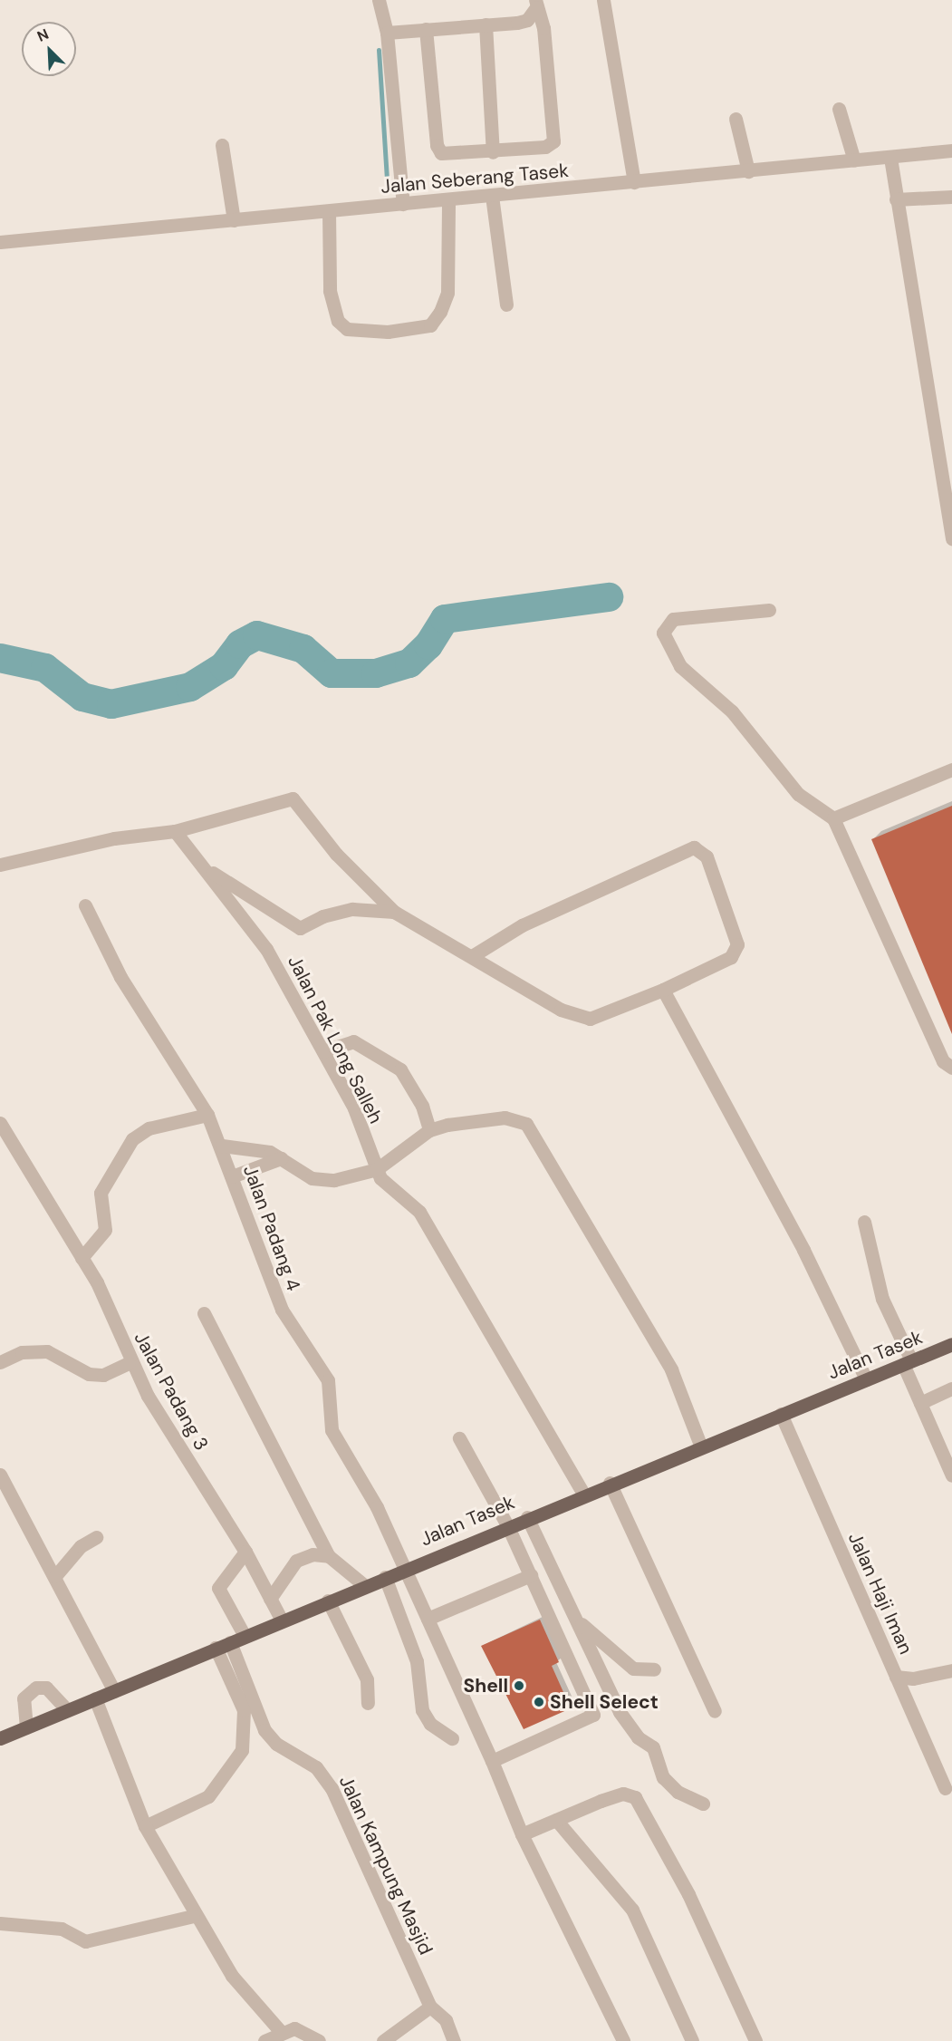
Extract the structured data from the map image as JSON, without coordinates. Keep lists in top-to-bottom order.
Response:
{
  "streets": {
    "main road": ["Jalan Tasek"],
    "street": [
      "Jalan Seberang Tasek",
      "Jalan Pak Long Salleh",
      "Jalan Padang 4",
      "Jalan Padang 3",
      "Jalan Haji Iman",
      "Jalan Kampung Masjid"
    ]
  },
  "crossings": [
    ["Jalan Pak Long Salleh", "Jalan Tasek"],
    ["Jalan Padang 4", "Jalan Tasek"],
    ["Jalan Tasek", "Jalan Padang 3"],
    ["Jalan Tasek", "Jalan Haji Iman"],
    ["Jalan Tasek", "Jalan Kampung Masjid"]
  ],
  "places": ["Shell", "Shell Select"],
  "north": "top left"
}
